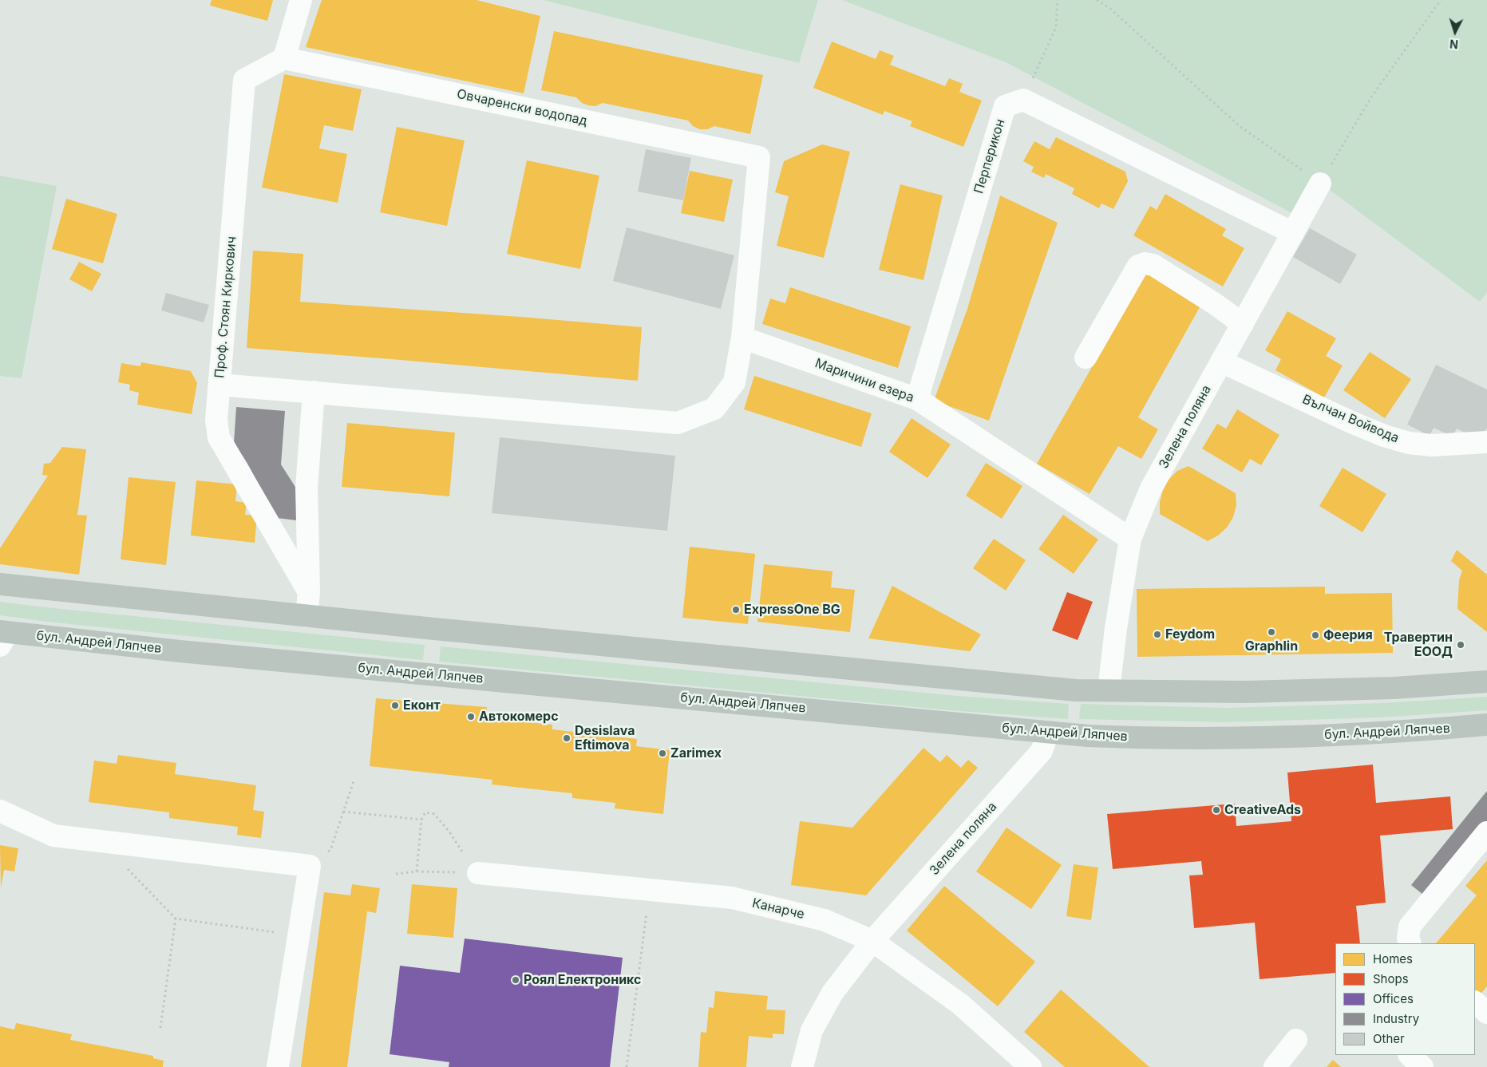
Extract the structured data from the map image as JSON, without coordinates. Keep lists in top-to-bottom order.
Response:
{
  "streets": {
    "main road": ["бул. Андрей Ляпчев"],
    "street": [
      "Овчаренски водопад",
      "Перперикон",
      "Проф. Стоян Киркович",
      "Маричини езера",
      "Вълчан Войвода",
      "Зелена поляна",
      "Канарче"
    ]
  },
  "crossings": [
    ["Овчаренски водопад", "Проф. Стоян Киркович"],
    ["Овчаренски водопад", "Маричини езера"],
    ["Перперикон", "Маричини езера"],
    ["Маричини езера", "Зелена поляна"],
    ["Вълчан Войвода", "Зелена поляна"],
    ["Зелена поляна", "бул. Андрей Ляпчев"],
    ["Зелена поляна", "Канарче"]
  ],
  "places": [
    "ExpressOne BG",
    "Graphlin",
    "Feydom",
    "Феерия",
    "Травертин ЕООД",
    "Еконт",
    "Автокомерс",
    "Desislava Eftimova",
    "Zarimex",
    "CreativeAds",
    "Роял Електроникс"
  ],
  "legend": [
    "Homes",
    "Shops",
    "Offices",
    "Industry",
    "Other"
  ],
  "north": "bottom"
}
